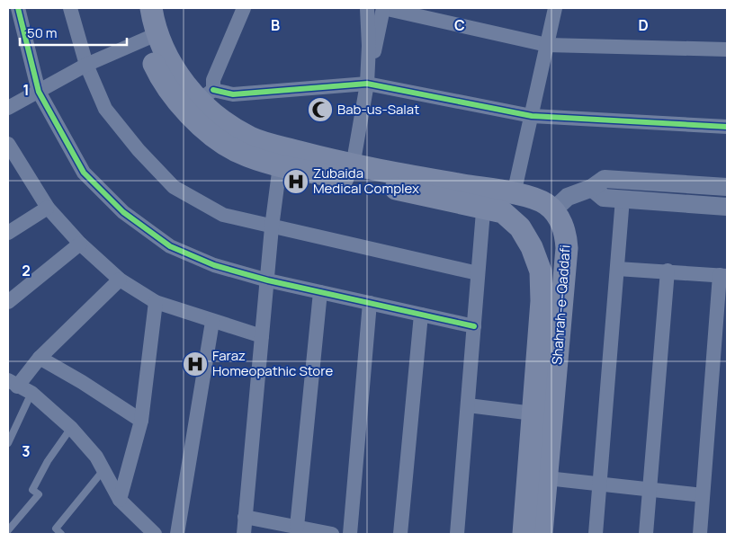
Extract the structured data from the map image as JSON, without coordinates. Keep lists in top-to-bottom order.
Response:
{
  "streets": {
    "main road": ["Shahrah-e-Qaddafi"]
  },
  "places": {
    "mosque": ["Bab-us-Salat"],
    "hospital": ["Zubaida Medical Complex", "Faraz Homeopathic Store"]
  },
  "scale_bar": "50 m",
  "grid": {
    "columns": ["B", "C", "D"],
    "rows": ["1", "2", "3"]
  }
}
